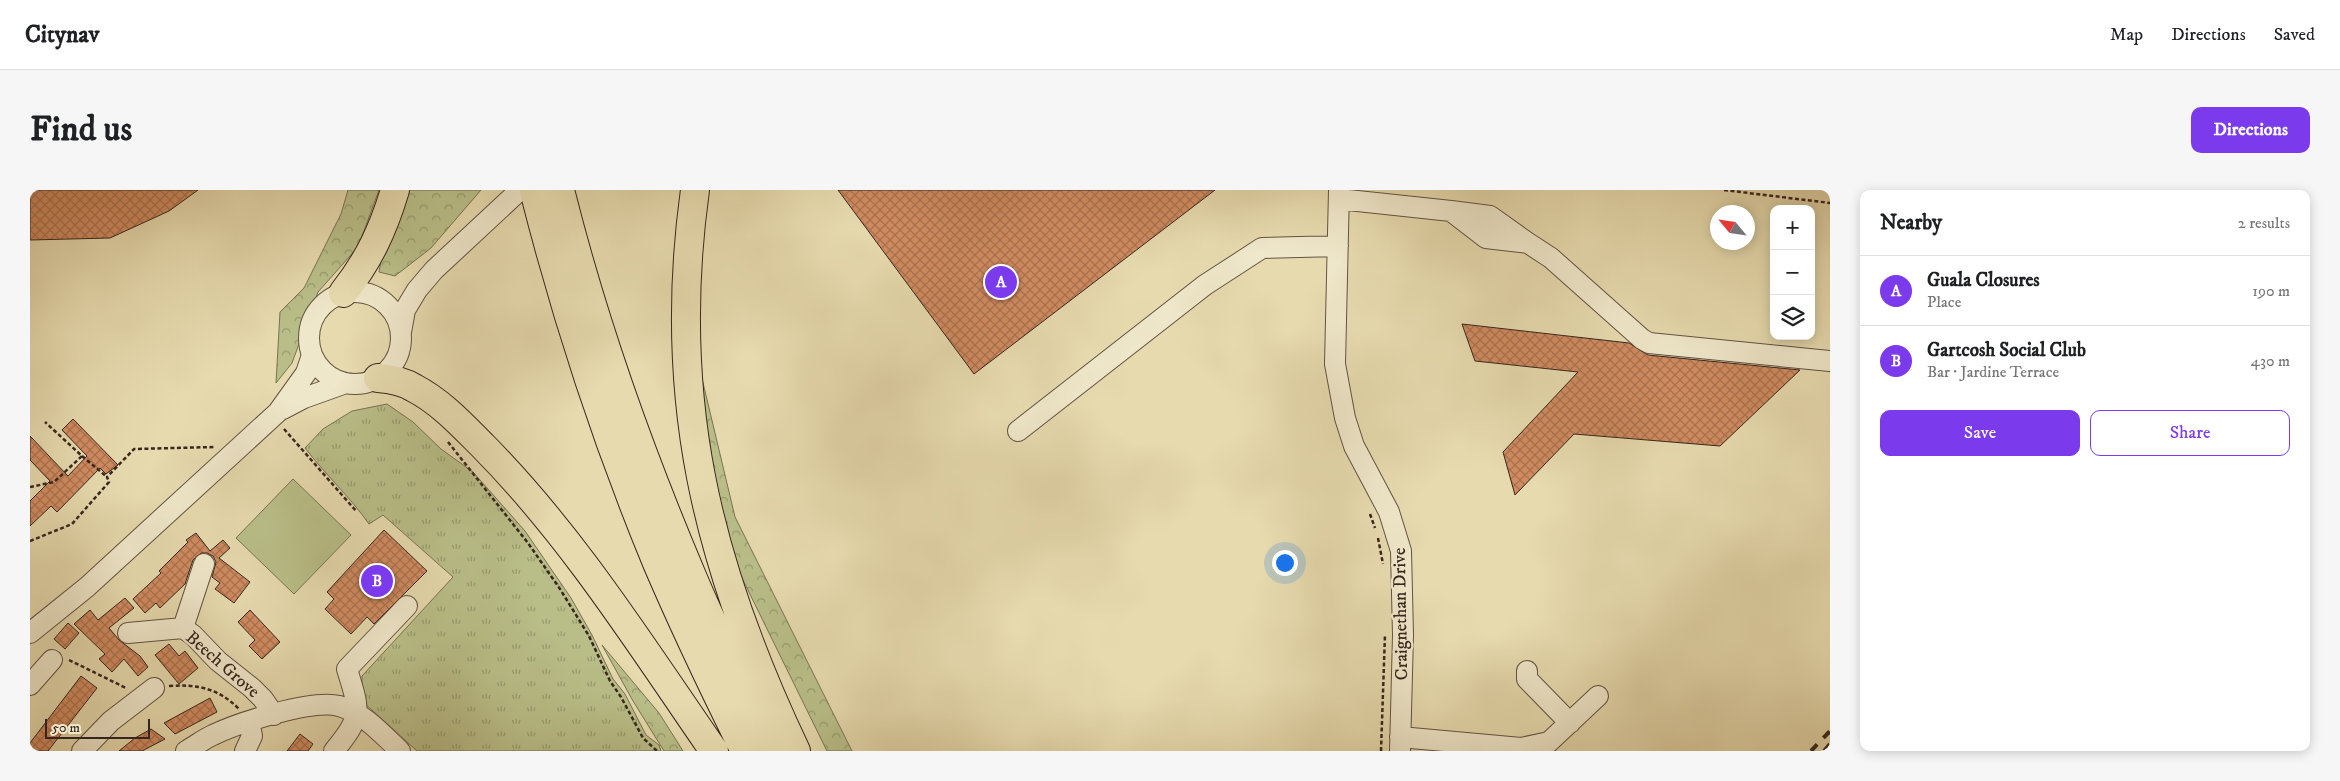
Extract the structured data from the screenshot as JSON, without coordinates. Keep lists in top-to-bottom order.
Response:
{
  "streets": {
    "street": ["Craignethan Drive", "Beech Grove"]
  },
  "scale_bar": "50 m",
  "north": "top left",
  "page": {
    "header": "Citynav",
    "nav": ["Map", "Directions", "Saved"],
    "buttons": [
      "Directions",
      ["Save", "Share"]
    ],
    "title": "Find us",
    "heading": ["Nearby", "2 results"],
    "map_buttons": ["+", "−"],
    "list": [
      {
        "mark": "A",
        "name": "Guala Closures",
        "note": "Place",
        "value": "190 m"
      },
      {
        "mark": "B",
        "name": "Gartcosh Social Club",
        "note": "Bar · Jardine Terrace",
        "value": "430 m"
      }
    ],
    "pins": ["A", "B"],
    "scale": "50 m"
  }
}
